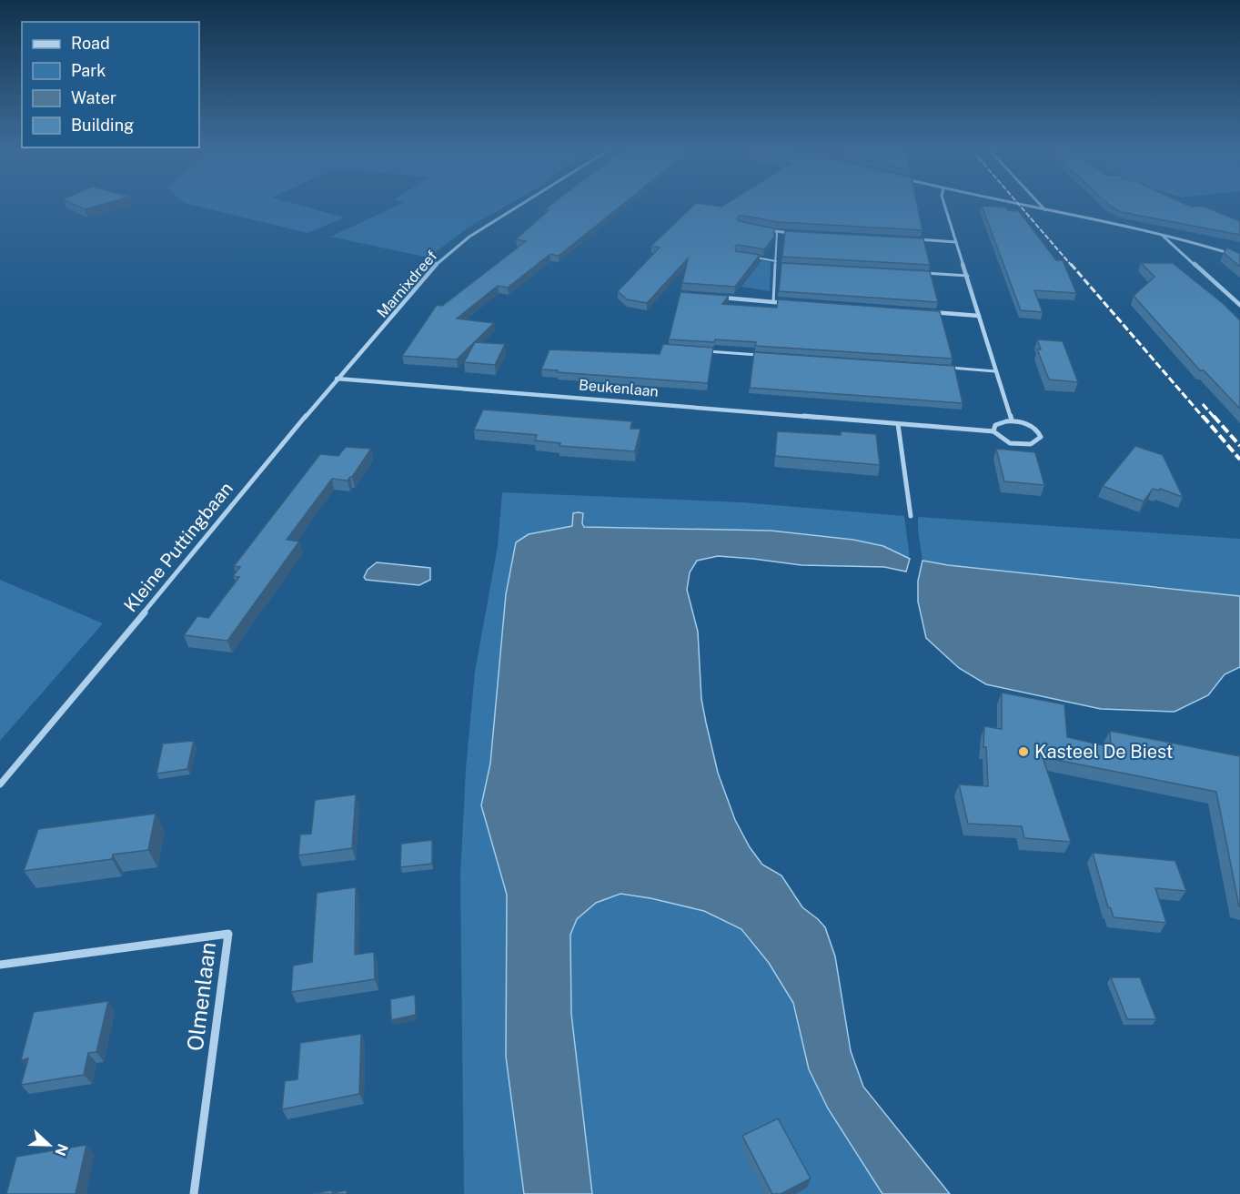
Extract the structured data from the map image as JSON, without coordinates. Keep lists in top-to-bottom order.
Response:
{
  "streets": {
    "street": [
      "Marnixdreef",
      "Beukenlaan",
      "Kleine Puttingbaan",
      "Olmenlaan"
    ]
  },
  "crossings": [
    ["Marnixdreef", "Kleine Puttingbaan"],
    ["Beukenlaan", "Kleine Puttingbaan"]
  ],
  "places": ["Kasteel De Biest"],
  "legend": [
    "Road",
    "Park",
    "Water",
    "Building"
  ],
  "north": "right"
}
